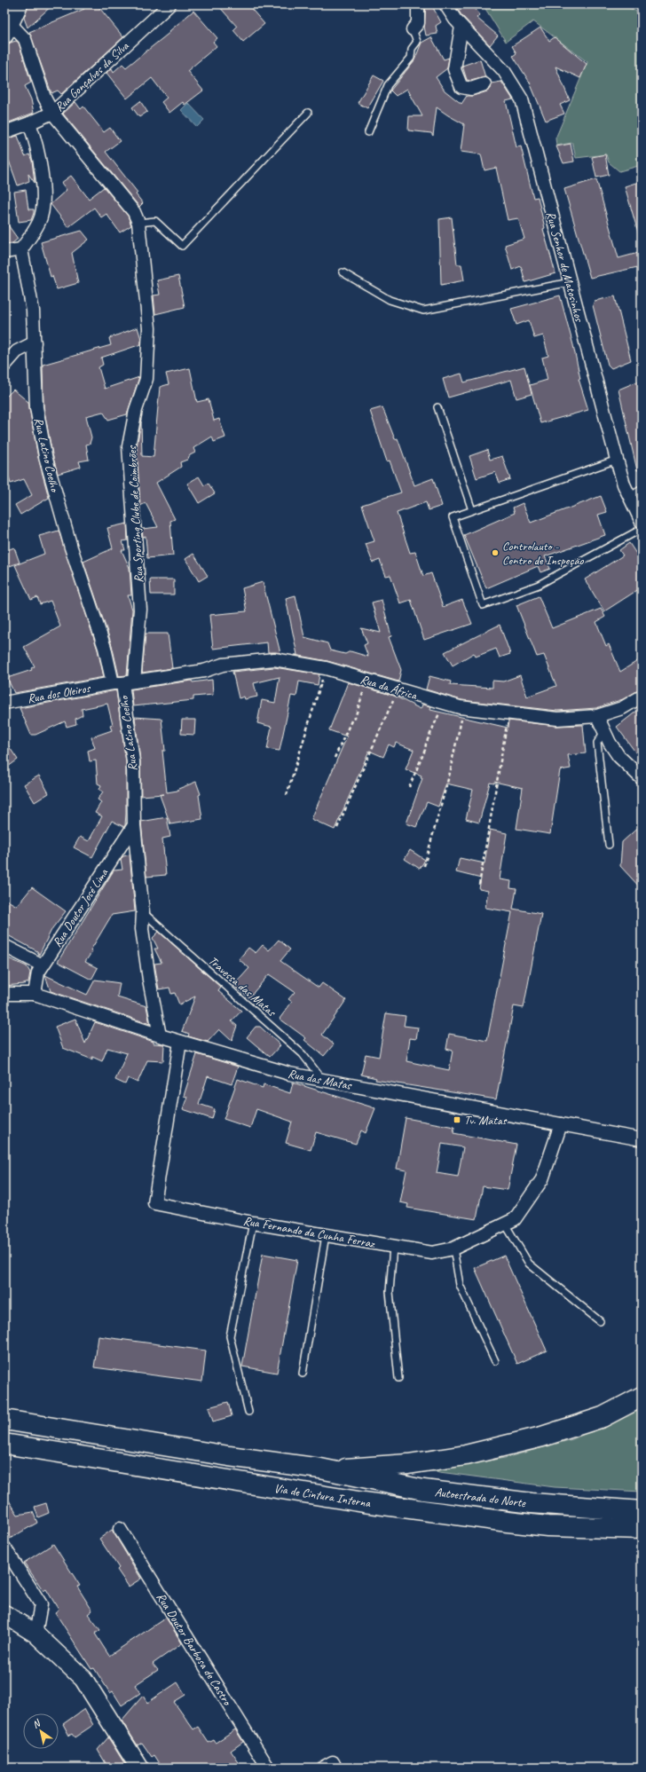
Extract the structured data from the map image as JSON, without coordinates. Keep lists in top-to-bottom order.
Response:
{
  "streets": {
    "highway": ["Via de Cintura Interna", "Autoestrada do Norte"],
    "street": [
      "Rua Gonçalves da Silva",
      "Rua Senhor de Matosinhos",
      "Rua Latino Coelho",
      "Rua Sporting Clube de Coimbrões",
      "Rua da África",
      "Rua dos Oleiros",
      "Rua Doutor José Lima",
      "Rua das Matas",
      "Rua Fernando da Cunha Ferraz",
      "Rua Doutor Barbosa de Castro"
    ],
    "lane": ["Travessa das Matas"]
  },
  "crossings": [
    ["Rua Gonçalves da Silva", "Rua Sporting Clube de Coimbrões"],
    ["Rua Latino Coelho", "Rua Sporting Clube de Coimbrões"],
    ["Rua Latino Coelho", "Rua da África"],
    ["Rua Latino Coelho", "Rua dos Oleiros"],
    ["Rua Latino Coelho", "Rua Doutor José Lima"],
    ["Rua Latino Coelho", "Travessa das Matas"],
    ["Rua Latino Coelho", "Rua das Matas"],
    ["Rua Sporting Clube de Coimbrões", "Rua da África"],
    ["Rua Sporting Clube de Coimbrões", "Rua dos Oleiros"],
    ["Rua da África", "Rua dos Oleiros"],
    ["Rua Doutor José Lima", "Rua das Matas"],
    ["Travessa das Matas", "Rua das Matas"],
    ["Rua das Matas", "Rua Fernando da Cunha Ferraz"],
    ["Via de Cintura Interna", "Autoestrada do Norte"]
  ],
  "places": {
    "other": ["Controlauto - Centro de Inspeção"],
    "transit": ["Tv. Matas"]
  },
  "north": "top left"
}
